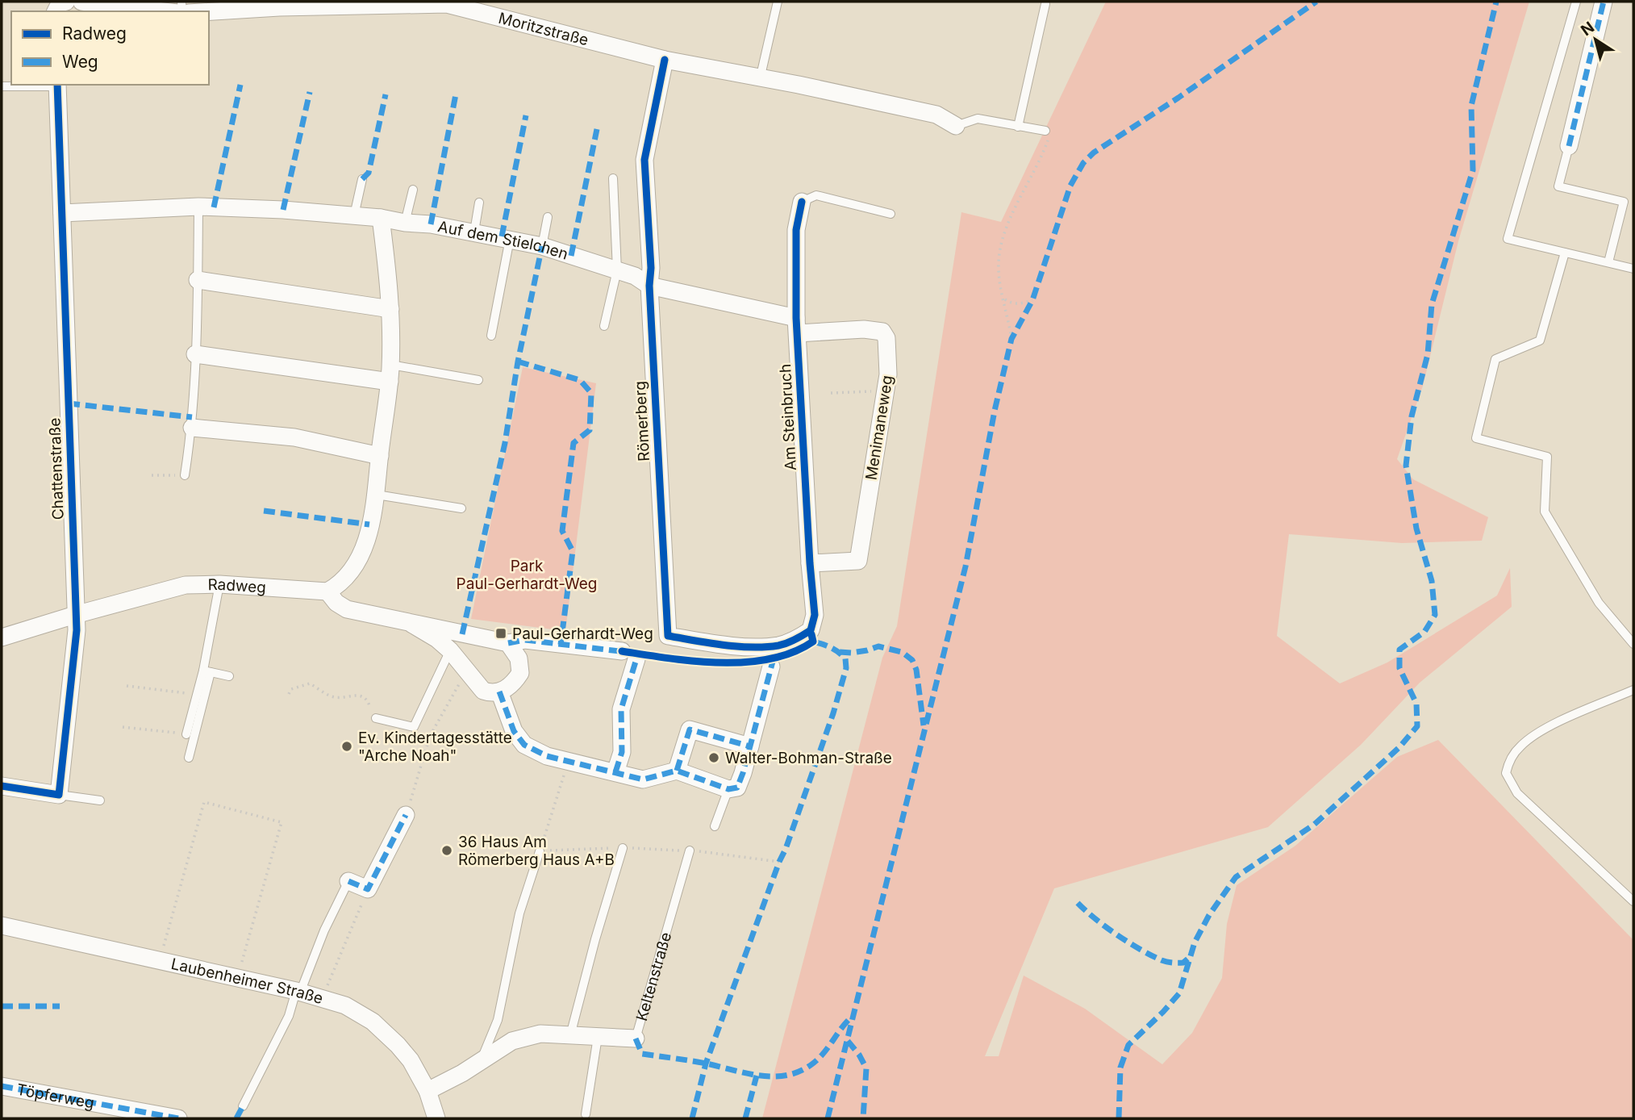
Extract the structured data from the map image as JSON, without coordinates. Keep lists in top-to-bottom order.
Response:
{
  "streets": {
    "street": [
      "Moritzstraße",
      "Auf dem Stielchen",
      "Am Steinbruch",
      "Römerberg",
      "Menimaneweg",
      "Chattenstraße",
      "Radweg",
      "Keltenstraße",
      "Laubenheimer Straße",
      "Töpferweg"
    ]
  },
  "crossings": [
    ["Moritzstraße", "Römerberg"],
    ["Auf dem Stielchen", "Am Steinbruch"],
    ["Auf dem Stielchen", "Römerberg"],
    ["Auf dem Stielchen", "Menimaneweg"],
    ["Auf dem Stielchen", "Chattenstraße"],
    ["Am Steinbruch", "Römerberg"],
    ["Am Steinbruch", "Menimaneweg"],
    ["Chattenstraße", "Radweg"],
    ["Keltenstraße", "Laubenheimer Straße"]
  ],
  "parks": ["Park Paul-Gerhardt-Weg"],
  "places": {
    "transit": ["Paul-Gerhardt-Weg"],
    "other": ["Ev. Kindertagesstätte \"Arche Noah\"", "Walter-Bohman-Straße", "36 Haus Am Römerberg Haus A+B"]
  },
  "legend": ["Radweg", "Weg"],
  "north": "top left"
}
